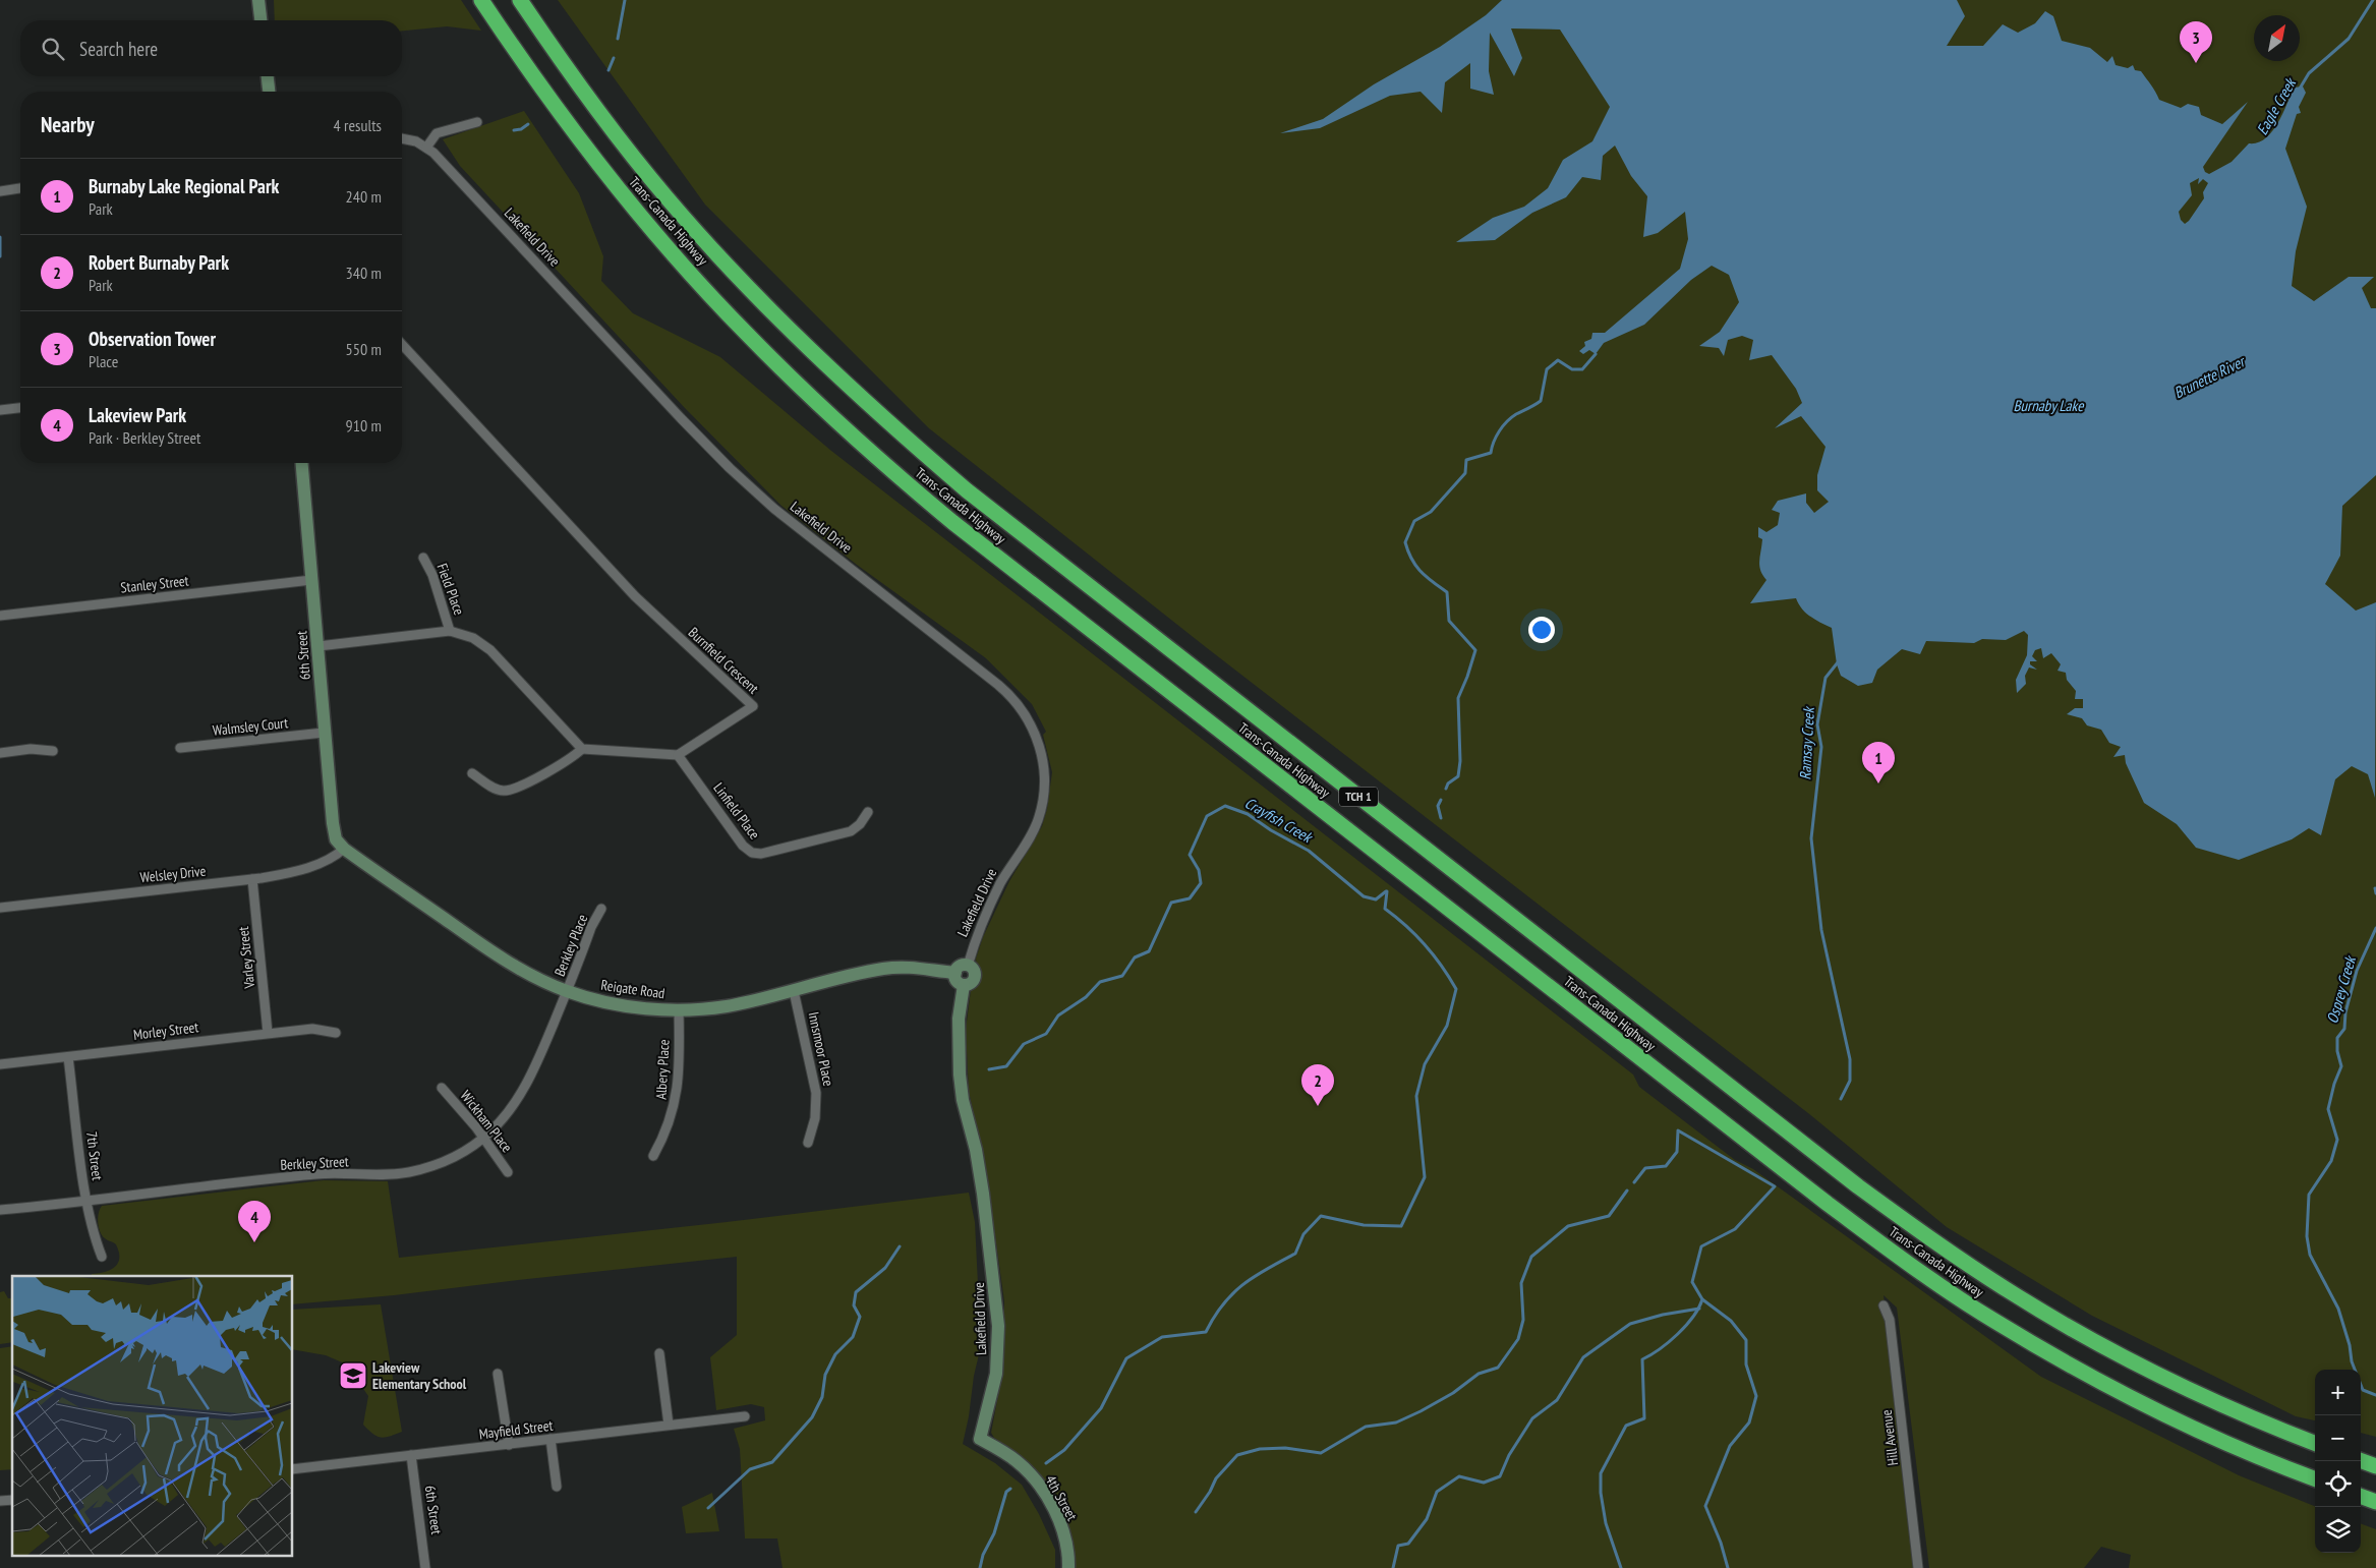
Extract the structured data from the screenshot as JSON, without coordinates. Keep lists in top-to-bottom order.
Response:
{
  "streets": {
    "highway": ["Trans-Canada Highway", "TCH 1"],
    "street": [
      "Lakefield Drive",
      "Stanley Street",
      "Field Place",
      "6th Street",
      "Burnfield Crescent",
      "Walmsley Court",
      "Linfield Place",
      "Welsley Drive",
      "Berkley Place",
      "Varley Street",
      "Reigate Road",
      "Morley Street",
      "Innsmoor Place",
      "Albery Place",
      "Wickham Place",
      "7th Street",
      "Berkley Street",
      "Mayfield Street",
      "Hill Avenue",
      "4th Street"
    ]
  },
  "crossings": [
    ["Lakefield Drive", "Reigate Road"],
    ["Lakefield Drive", "4th Street"],
    ["Stanley Street", "6th Street"],
    ["6th Street", "Walmsley Court"],
    ["6th Street", "Welsley Drive"],
    ["6th Street", "Reigate Road"],
    ["6th Street", "Mayfield Street"],
    ["Burnfield Crescent", "Linfield Place"],
    ["Welsley Drive", "Varley Street"],
    ["Welsley Drive", "Reigate Road"],
    ["Berkley Place", "Reigate Road"],
    ["Berkley Place", "Berkley Street"],
    ["Varley Street", "Morley Street"],
    ["Reigate Road", "Innsmoor Place"],
    ["Reigate Road", "Albery Place"],
    ["Reigate Road", "Berkley Street"],
    ["Morley Street", "7th Street"],
    ["Wickham Place", "Berkley Street"],
    ["7th Street", "Berkley Street"]
  ],
  "water": [
    "Eagle Creek",
    "Brunette River",
    "Burnaby Lake",
    "Ramsay Creek",
    "Crayfish Creek",
    "Osprey Creek"
  ],
  "places": {
    "school or university": ["Lakeview Elementary School"]
  },
  "north": "top right",
  "page": {
    "search": "Search here",
    "pins": [
      "3",
      "1",
      "2",
      "4"
    ],
    "heading": ["Nearby", "4 results"],
    "list": [
      {
        "mark": "1",
        "name": "Burnaby Lake Regional Park",
        "note": "Park",
        "value": "240 m"
      },
      {
        "mark": "2",
        "name": "Robert Burnaby Park",
        "note": "Park",
        "value": "340 m"
      },
      {
        "mark": "3",
        "name": "Observation Tower",
        "note": "Place",
        "value": "550 m"
      },
      {
        "mark": "4",
        "name": "Lakeview Park",
        "note": "Park · Berkley Street",
        "value": "910 m"
      }
    ],
    "map_buttons": ["+", "−"]
  }
}
